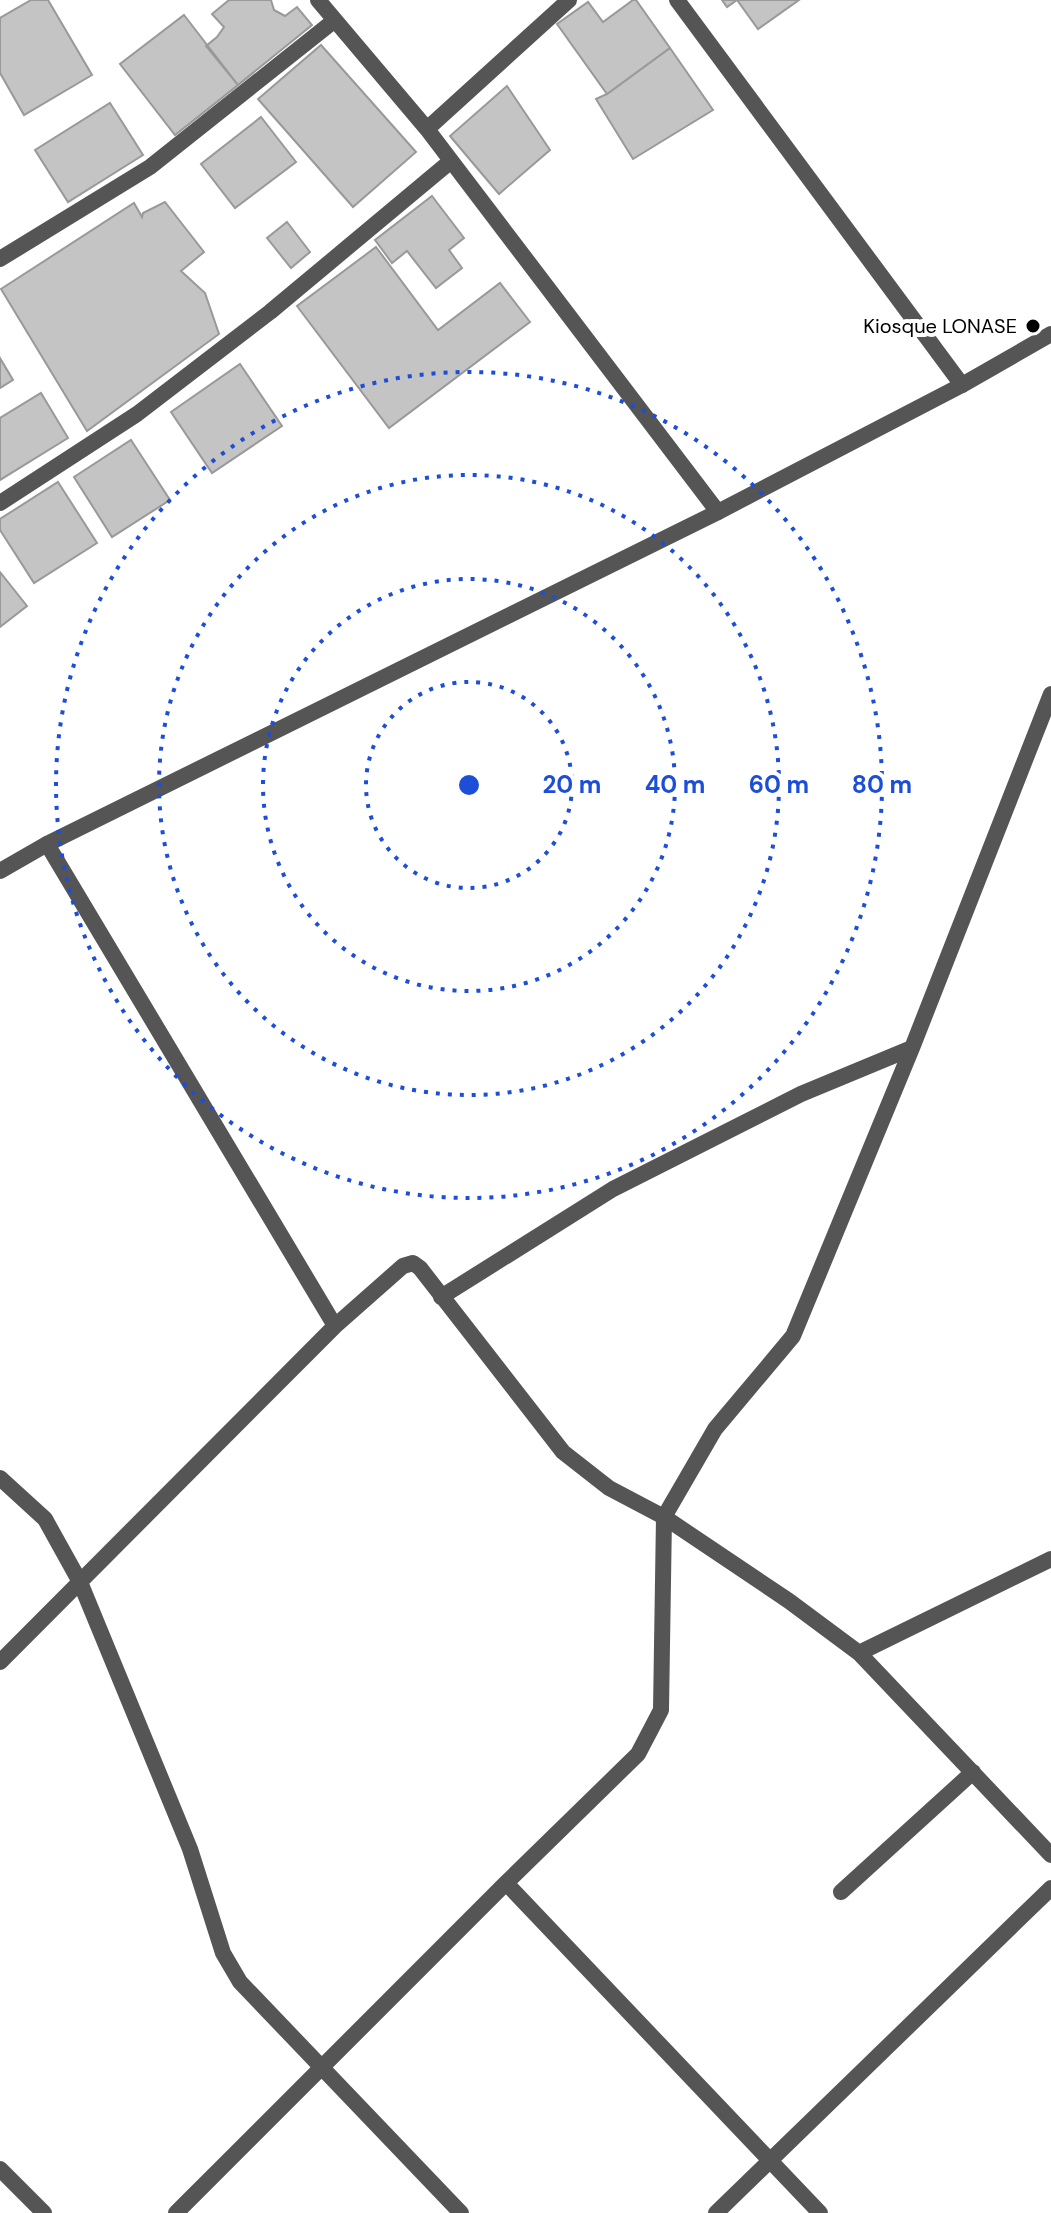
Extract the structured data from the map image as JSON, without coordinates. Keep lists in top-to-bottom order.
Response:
{
  "places": ["Kiosque LONASE"],
  "rings": [
    "20 m",
    "40 m",
    "60 m",
    "80 m"
  ]
}
